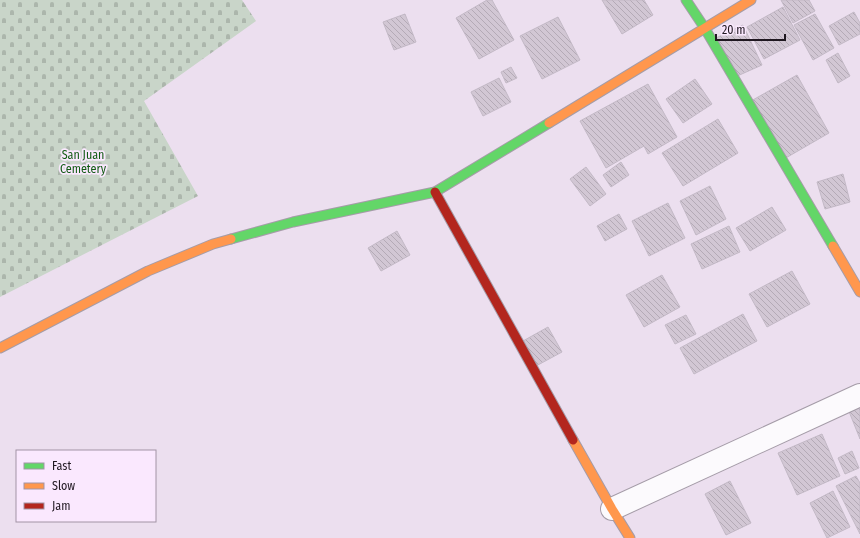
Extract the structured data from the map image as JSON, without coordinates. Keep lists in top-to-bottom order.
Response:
{
  "parks": ["San Juan Cemetery"],
  "legend": ["Fast", "Slow", "Jam"],
  "scale_bar": "20 m"
}
